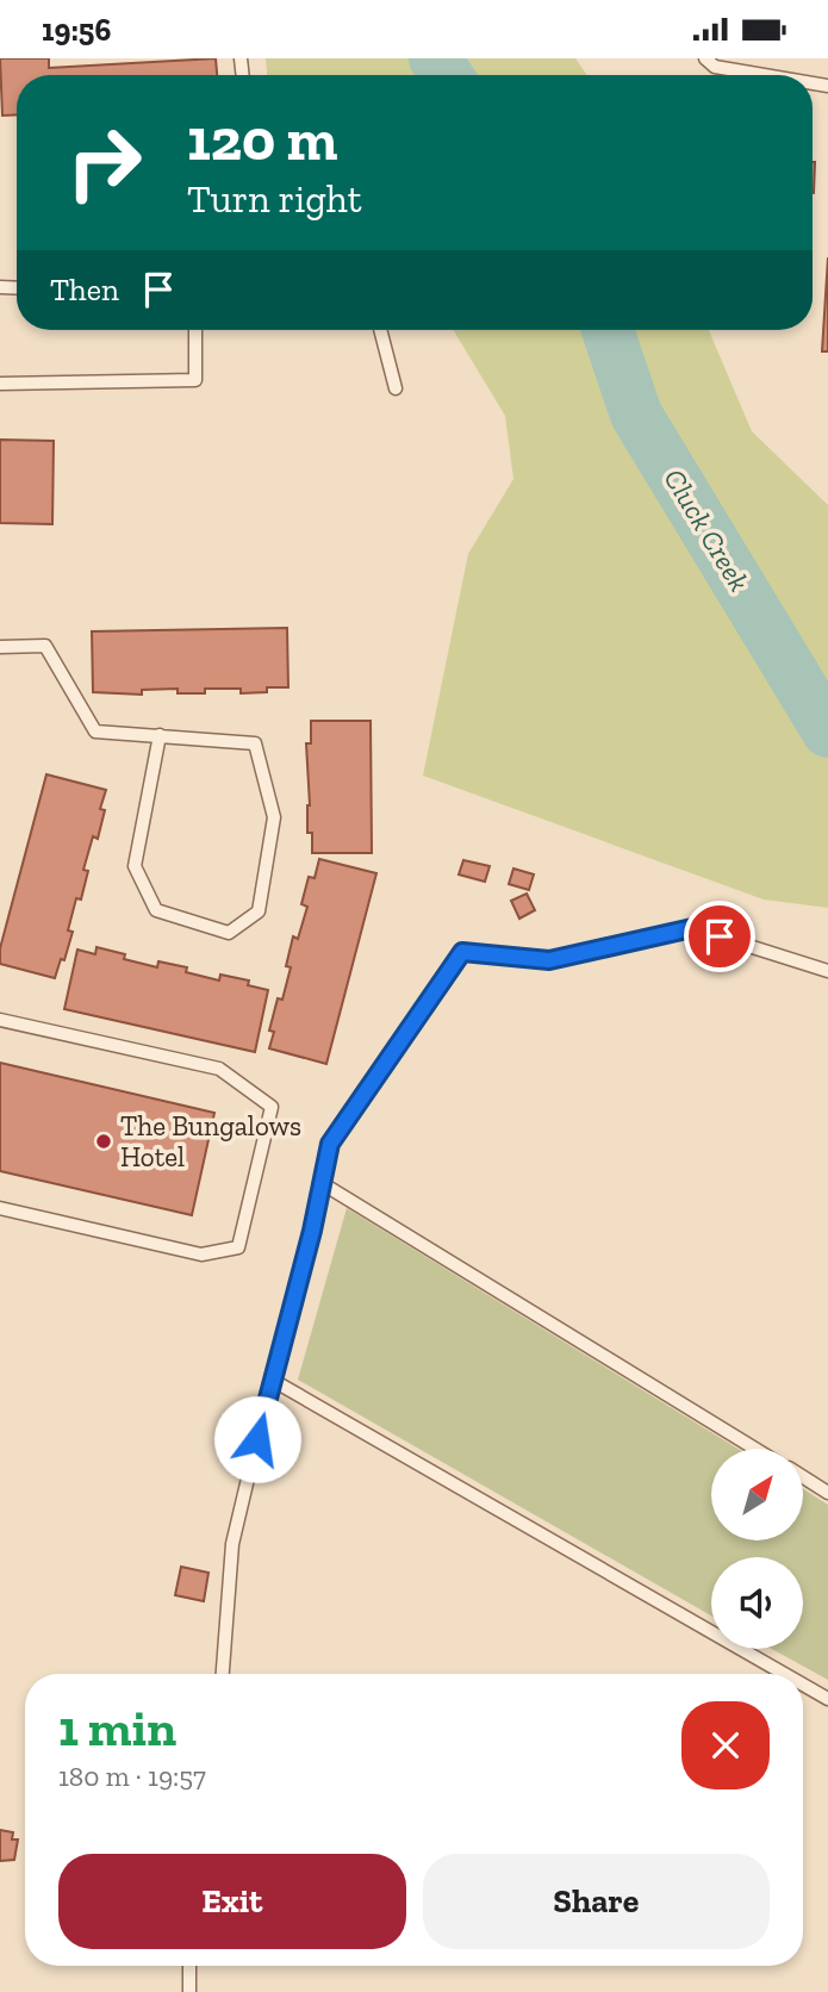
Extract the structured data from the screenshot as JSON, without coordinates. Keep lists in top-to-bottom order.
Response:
{
  "water": ["Cluck Creek"],
  "places": ["The Bungalows Hotel"],
  "north": "top right",
  "page": {
    "status": "19:56",
    "turn": ["120 m", "Turn right"],
    "then": "Then",
    "heading": ["1 min", "180 m · 19:57"],
    "buttons": ["Exit", "Share"]
  }
}
